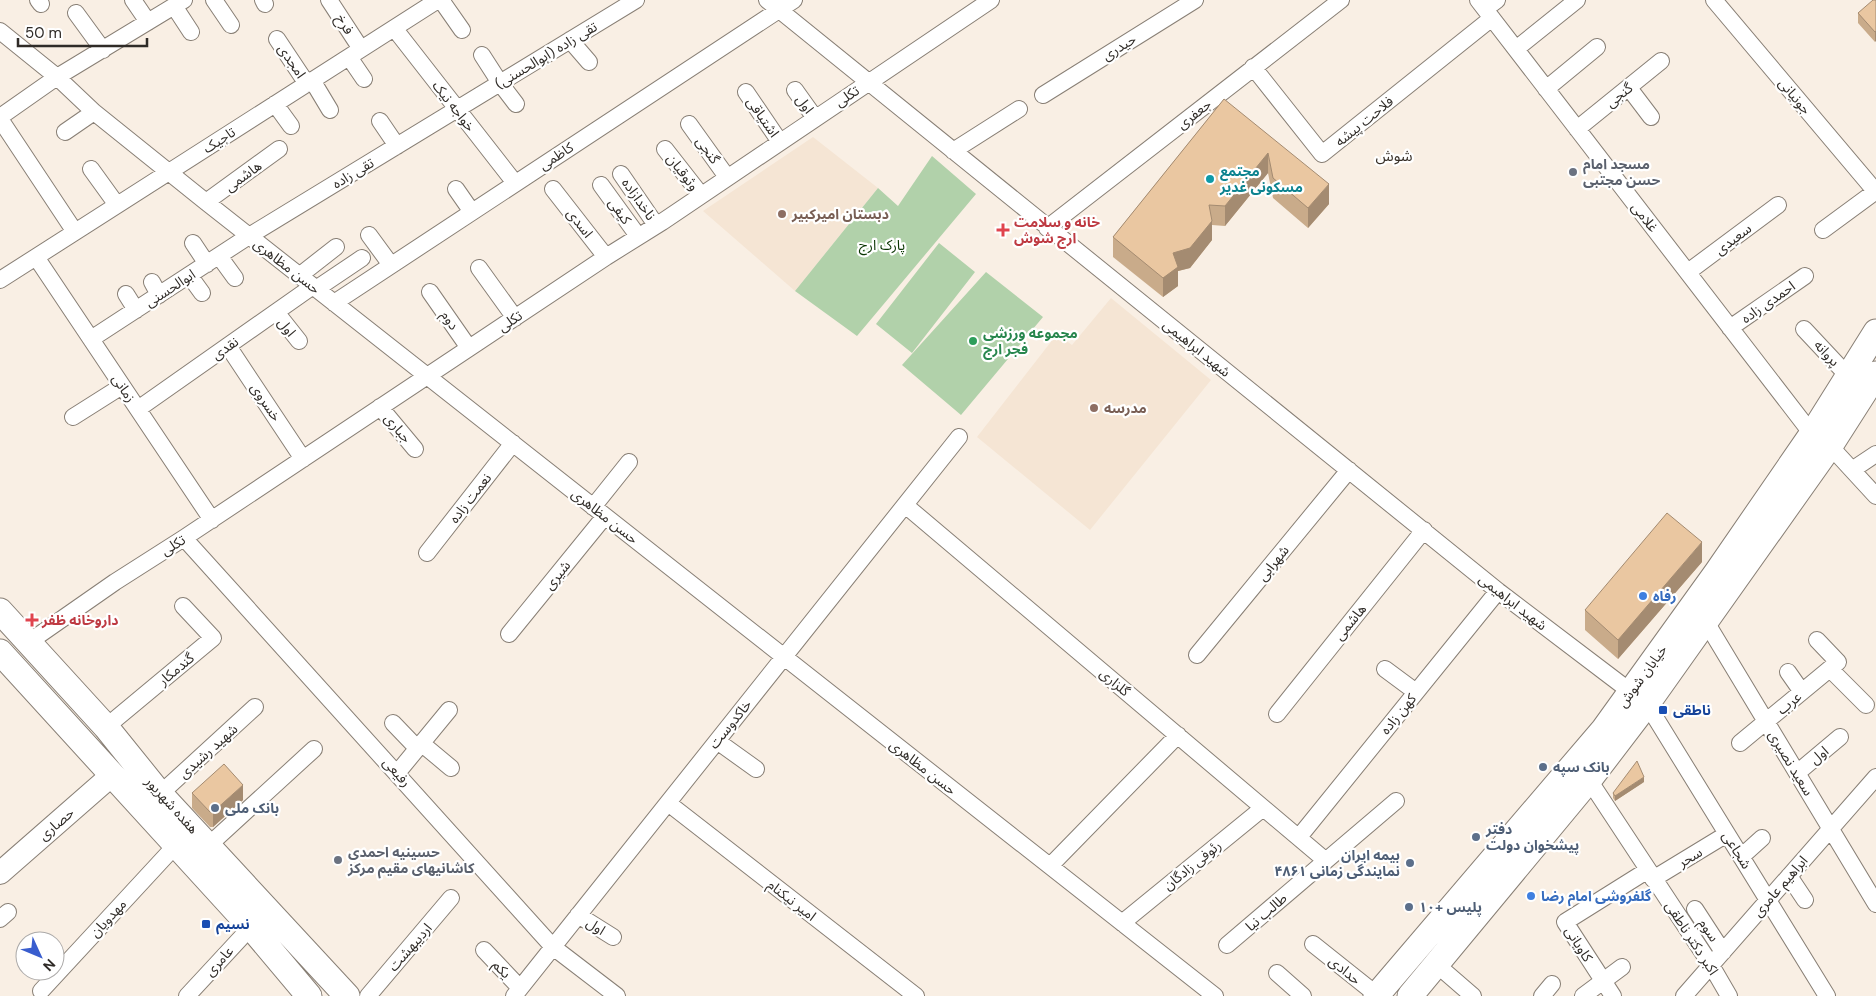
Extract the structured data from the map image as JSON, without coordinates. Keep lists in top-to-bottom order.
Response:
{
  "streets": {
    "main road": ["خیابان شوش", "هفده شهریور", "حصاری"],
    "street": [
      "فرخ",
      "حیدری",
      "تقی زاده (ابوالحسنی)",
      "امجدی",
      "گنجی",
      "تکلی",
      "جونیانی",
      "اول",
      "خواجه نیک",
      "جعفری",
      "اشتیاقی",
      "فلاحت پیشه",
      "تاجیک",
      "کاظمی",
      "وثوقیان",
      "تقی زاده",
      "هاشمی",
      "ناخدازاده",
      "کیفی",
      "غلامی",
      "اسدی",
      "سعیدی",
      "حسن مظاهری",
      "ابوالحسنی",
      "احمدی زاده",
      "دوم",
      "نقدی",
      "شهید ابراهیمی",
      "پروانه",
      "زمانی",
      "خسروی",
      "جباری",
      "نعمت زاده",
      "شهرابی",
      "شیری",
      "گندمکار",
      "گلزاری",
      "عرب",
      "کهن زاده",
      "خاکدوست",
      "شهید رشیدی",
      "سعید نصیری",
      "رفیعی",
      "شجاعی",
      "سحر",
      "رئوفی زادگان",
      "ابراهیم عامری",
      "امیر نیکنام",
      "طالب نیا",
      "مهدویان",
      "سوم",
      "اکبر دکتر ناطقی",
      "کاویانی",
      "اردیبهشت",
      "عامری",
      "یکم",
      "حدادی"
    ]
  },
  "crossings": [
    ["فرخ", "تاجیک"],
    ["تقی زاده (ابوالحسنی)", "خواجه نیک"],
    ["تقی زاده (ابوالحسنی)", "تقی زاده"],
    ["امجدی", "تاجیک"],
    ["گنجی", "تکلی"],
    ["گنجی", "غلامی"],
    ["تکلی", "اول"],
    ["تکلی", "اشتیاقی"],
    ["تکلی", "وثوقیان"],
    ["تکلی", "ناخدازاده"],
    ["تکلی", "کیفی"],
    ["تکلی", "اسدی"],
    ["تکلی", "حسن مظاهری"],
    ["تکلی", "دوم"],
    ["تکلی", "شهید ابراهیمی"],
    ["تکلی", "زمانی"],
    ["تکلی", "خسروی"],
    ["تکلی", "جباری"],
    ["تکلی", "رفیعی"],
    ["تکلی", "هفده شهریور"],
    ["اول", "نقدی"],
    ["اول", "خاکدوست"],
    ["اول", "سعید نصیری"],
    ["خواجه نیک", "تاجیک"],
    ["خواجه نیک", "کاظمی"],
    ["خواجه نیک", "تقی زاده"],
    ["جعفری", "فلاحت پیشه"],
    ["جعفری", "شهید ابراهیمی"],
    ["فلاحت پیشه", "غلامی"],
    ["تاجیک", "حسن مظاهری"],
    ["تاجیک", "زمانی"],
    ["کاظمی", "حسن مظاهری"],
    ["کاظمی", "شهید ابراهیمی"],
    ["تقی زاده", "حسن مظاهری"],
    ["تقی زاده", "ابوالحسنی"],
    ["هاشمی", "حسن مظاهری"],
    ["هاشمی", "شهید ابراهیمی"],
    ["غلامی", "سعیدی"],
    ["غلامی", "احمدی زاده"],
    ["غلامی", "خیابان شوش"],
    ["حسن مظاهری", "ابوالحسنی"],
    ["حسن مظاهری", "نقدی"],
    ["حسن مظاهری", "نعمت زاده"],
    ["حسن مظاهری", "شیری"],
    ["حسن مظاهری", "خاکدوست"],
    ["حسن مظاهری", "رئوفی زادگان"],
    ["ابوالحسنی", "زمانی"],
    ["نقدی", "زمانی"],
    ["نقدی", "خسروی"],
    ["شهید ابراهیمی", "شهرابی"],
    ["شهید ابراهیمی", "خیابان شوش"],
    ["شهید ابراهیمی", "کهن زاده"],
    ["شهید ابراهیمی", "شجاعی"],
    ["پروانه", "خیابان شوش"],
    ["گندمکار", "هفده شهریور"],
    ["خیابان شوش", "سعید نصیری"],
    ["خیابان شوش", "شجاعی"],
    ["خیابان شوش", "اکبر دکتر ناطقی"],
    ["خیابان شوش", "حدادی"],
    ["گلزاری", "کهن زاده"],
    ["گلزاری", "خاکدوست"],
    ["گلزاری", "رئوفی زادگان"],
    ["گلزاری", "طالب نیا"],
    ["عرب", "سعید نصیری"],
    ["خاکدوست", "رفیعی"],
    ["خاکدوست", "امیر نیکنام"],
    ["خاکدوست", "یکم"],
    ["شهید رشیدی", "هفده شهریور"],
    ["سعید نصیری", "ابراهیم عامری"],
    ["هفده شهریور", "حصاری"],
    ["هفده شهریور", "مهدویان"],
    ["هفده شهریور", "عامری"],
    ["شجاعی", "سحر"],
    ["شجاعی", "ابراهیم عامری"],
    ["سحر", "اکبر دکتر ناطقی"],
    ["سحر", "کاویانی"],
    ["ابراهیم عامری", "سوم"],
    ["ابراهیم عامری", "اکبر دکتر ناطقی"],
    ["اکبر دکتر ناطقی", "کاویانی"]
  ],
  "districts": ["شوش"],
  "parks": ["پارک ارج"],
  "places": {
    "other": [
      "مسجد امام حسن مجتبی",
      "مجتمع مسکونی غدیر",
      "دبستان امیرکبیر",
      "مجموعه ورزشی فجر ارج",
      "مدرسه",
      "رفاه",
      "بانک سپه",
      "بانک ملی",
      "دفتر پیشخوان دولت",
      "حسینیه احمدی کاشانیهای مقیم مرکز",
      "بیمه ایران نمایندگی زمانی ۴۸۶۱",
      "گلفروشی امام رضا",
      "پلیس +۱۰"
    ],
    "health": ["خانه و سلامت ارج شوش", "داروخانه ظفر"],
    "transit": ["ناطقی", "نسیم"]
  },
  "scale_bar": "50 m",
  "north": "bottom right"
}
